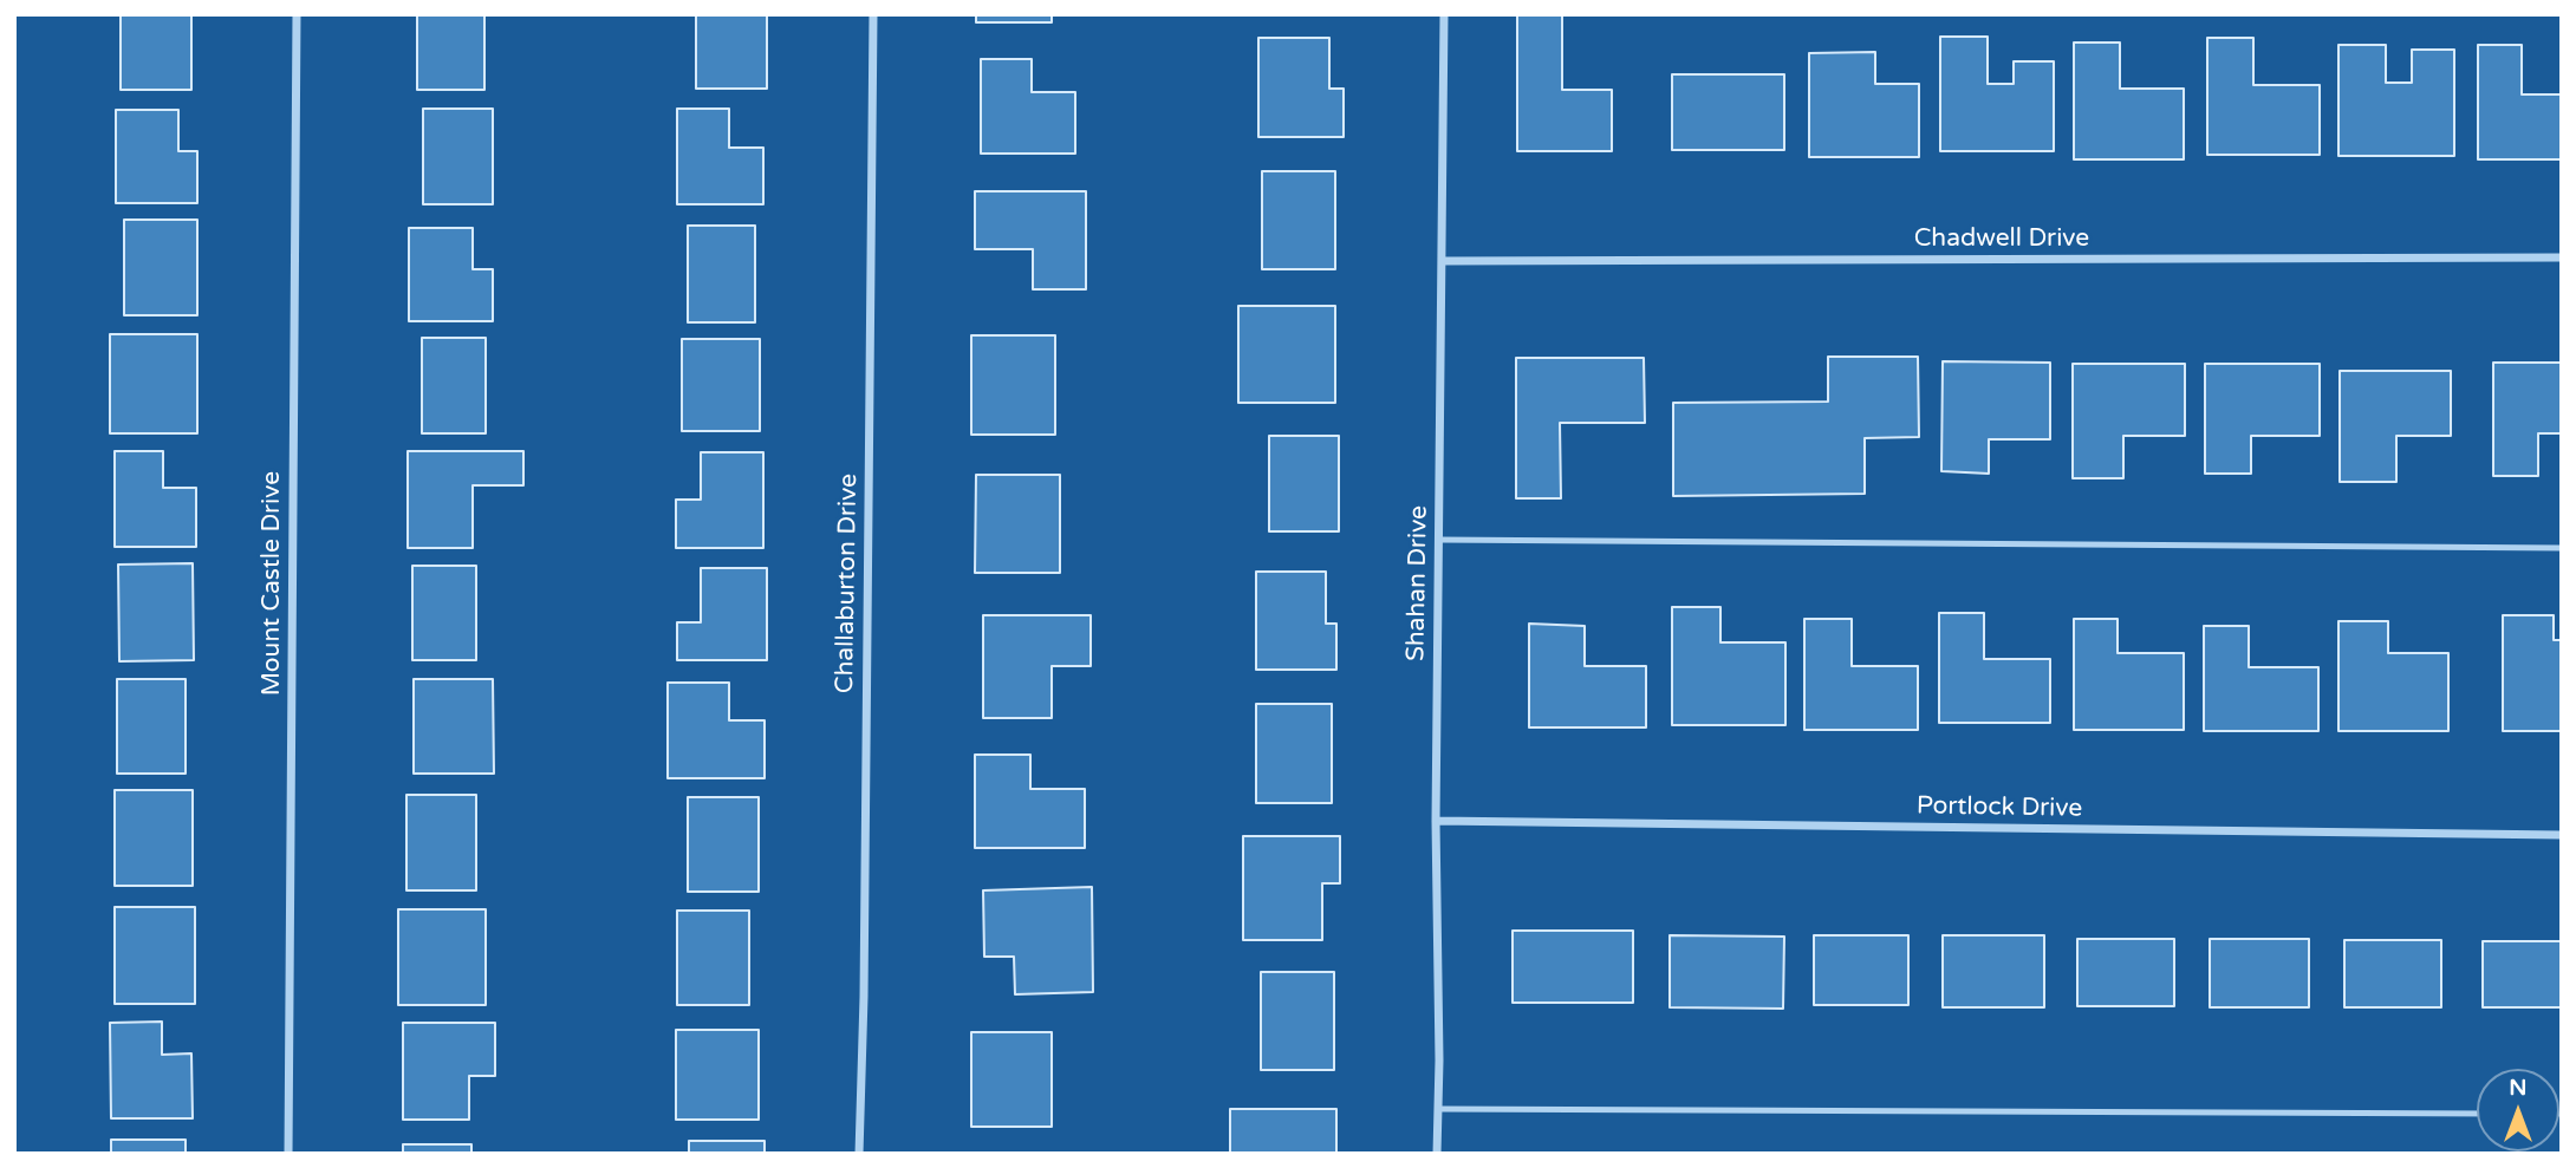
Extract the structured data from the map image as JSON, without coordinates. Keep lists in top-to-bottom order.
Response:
{
  "streets": {
    "street": [
      "Chadwell Drive",
      "Mount Castle Drive",
      "Challaburton Drive",
      "Shahan Drive",
      "Portlock Drive"
    ]
  },
  "crossings": [
    ["Chadwell Drive", "Shahan Drive"],
    ["Shahan Drive", "Portlock Drive"]
  ],
  "north": "top"
}
